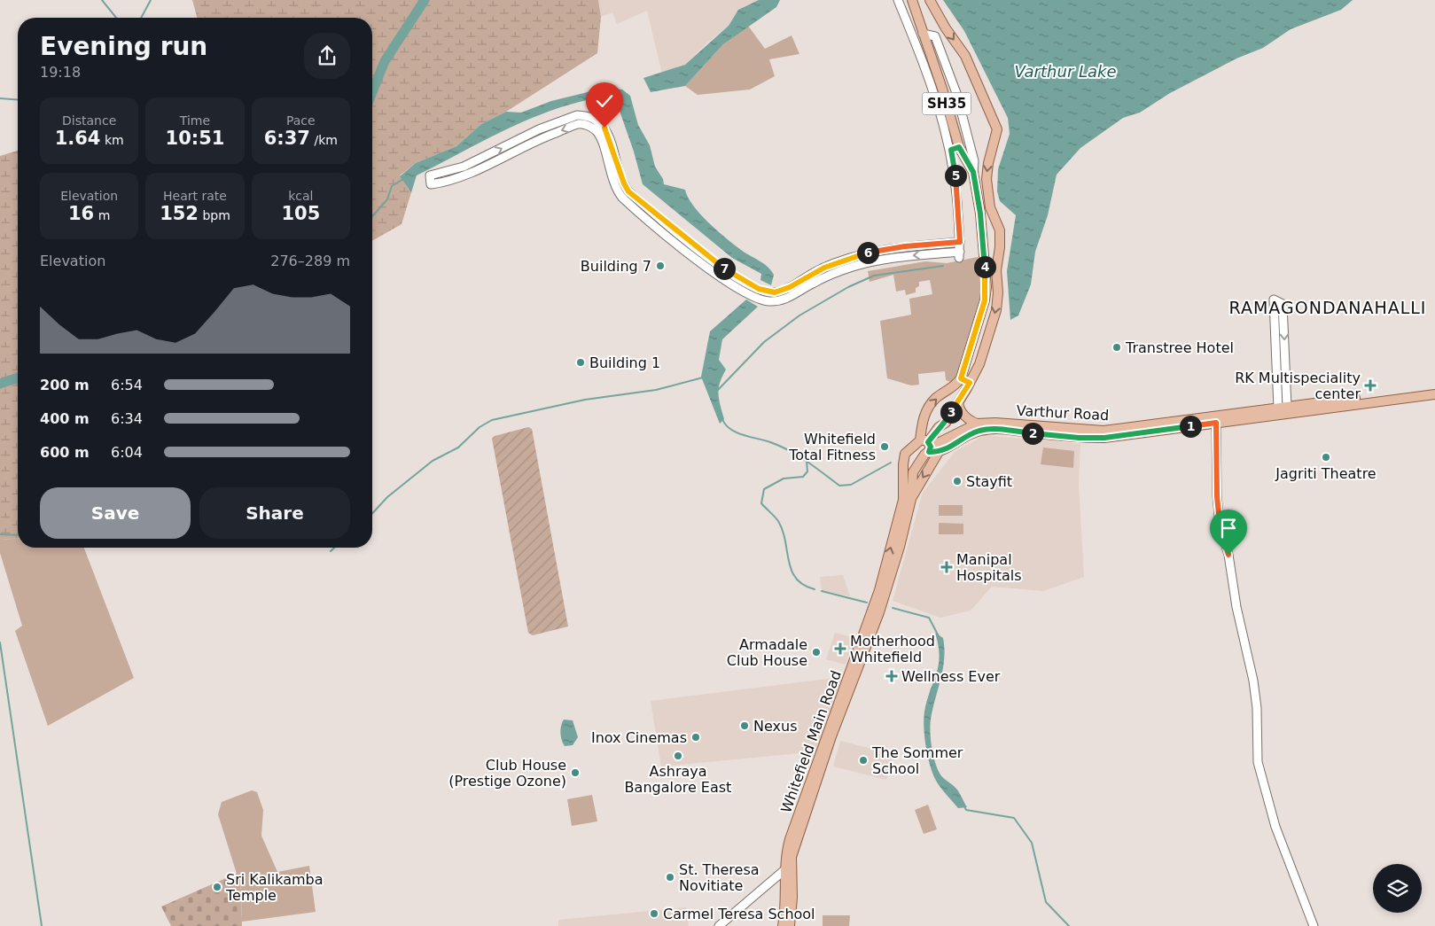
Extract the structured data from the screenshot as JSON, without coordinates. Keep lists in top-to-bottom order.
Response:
{
  "streets": {
    "main road": ["SH35", "Varthur Road", "Whitefield Main Road"]
  },
  "crossings": [
    ["SH35", "Varthur Road"],
    ["SH35", "Whitefield Main Road"],
    ["Varthur Road", "Whitefield Main Road"]
  ],
  "districts": ["RAMAGONDANAHALLI"],
  "water": ["Varthur Lake"],
  "places": {
    "other": [
      "Building 7",
      "Transtree Hotel",
      "Building 1",
      "Whitefield Total Fitness",
      "Jagriti Theatre",
      "Stayfit",
      "Armadale Club House",
      "Nexus",
      "Inox Cinemas",
      "Ashraya Bangalore East",
      "The Sommer School",
      "Club House (Prestige Ozone)",
      "St. Theresa Novitiate",
      "Sri Kalikamba Temple",
      "Carmel Teresa School"
    ],
    "health": [
      "RK Multispeciality center",
      "Manipal Hospitals",
      "Motherhood Whitefield",
      "Wellness Ever"
    ]
  },
  "page": {
    "heading": ["Evening run", "19:18"],
    "stats": [
      ["Distance", "1.64 km"],
      ["Time", "10:51"],
      ["Pace", "6:37 /km"],
      ["Elevation", "16 m"],
      ["Heart rate", "152 bpm"],
      ["kcal", "105"]
    ],
    "pins": [
      "5",
      "6",
      "4",
      "7",
      "3",
      "1",
      "2"
    ],
    "chart": ["Elevation", "276–289 m"],
    "list": [
      {
        "name": "200 m",
        "note": "6:54"
      },
      {
        "name": "400 m",
        "note": "6:34"
      },
      {
        "name": "600 m",
        "note": "6:04"
      }
    ],
    "buttons": ["Save", "Share"]
  }
}
